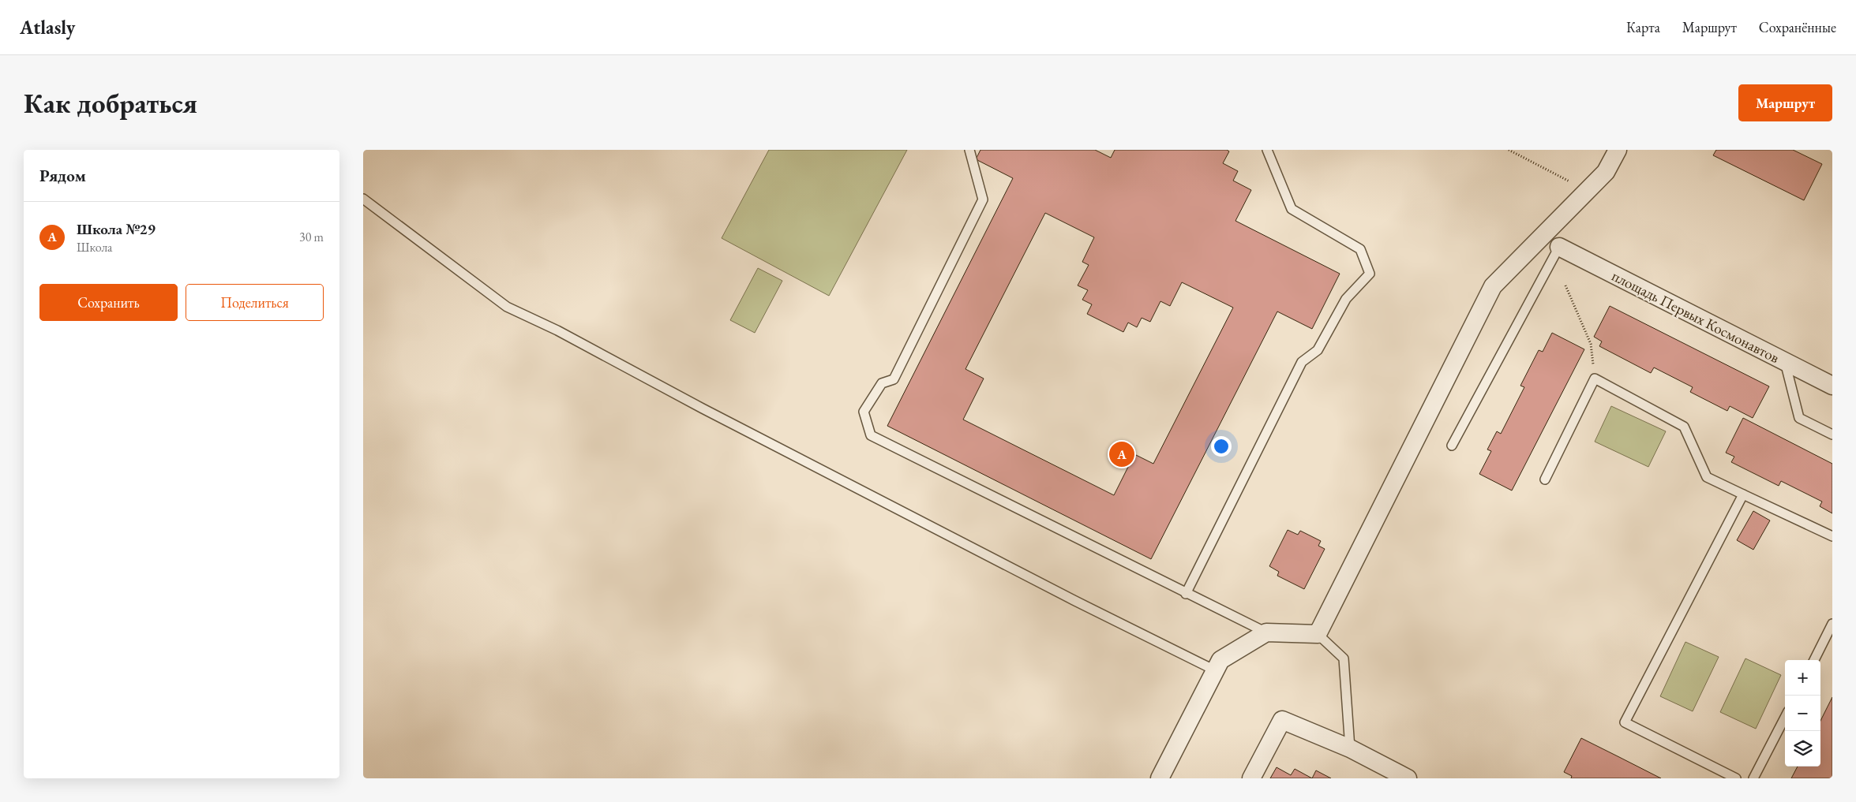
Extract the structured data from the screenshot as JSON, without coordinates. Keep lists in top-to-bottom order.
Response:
{
  "streets": {
    "street": ["площадь Первых Космонавтов"]
  },
  "page": {
    "header": "Atlasly",
    "nav": ["Карта", "Маршрут", "Сохранённые"],
    "buttons": [
      "Маршрут",
      ["Сохранить", "Поделиться"]
    ],
    "title": "Как добраться",
    "heading": "Рядом",
    "list": [
      {
        "mark": "A",
        "name": "Школа №29",
        "note": "Школа",
        "value": "30 m"
      }
    ],
    "pins": "A",
    "map_buttons": ["+", "−"]
  }
}
